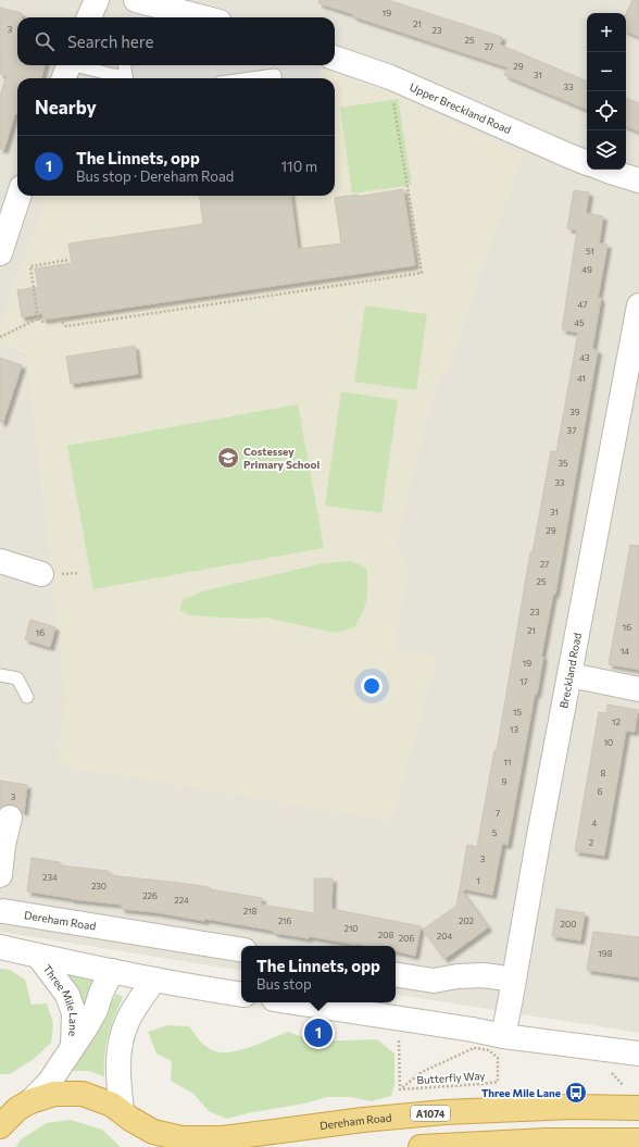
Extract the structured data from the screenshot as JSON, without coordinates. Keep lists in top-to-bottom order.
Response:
{
  "streets": {
    "highway": ["Dereham Road", "A1074"],
    "street": ["Upper Breckland Road", "Breckland Road", "Three Mile Lane"],
    "path": ["Butterfly Way"]
  },
  "crossings": [
    ["Dereham Road", "Three Mile Lane"]
  ],
  "places": {
    "school or university": ["Costessey Primary School"],
    "bus stop": ["Three Mile Lane"]
  },
  "house_numbers": [
    "19",
    "21",
    "3",
    "23",
    "25",
    "27",
    "29",
    "31",
    "33",
    "51",
    "49",
    "47",
    "45",
    "43",
    "41",
    "39",
    "37",
    "35",
    "33",
    "31",
    "29",
    "27",
    "25",
    "23",
    "16",
    "21",
    "16",
    "14",
    "19",
    "17",
    "15",
    "12",
    "13",
    "10",
    "11",
    "8",
    "9",
    "6",
    "3",
    "7",
    "4",
    "5",
    "2",
    "3",
    "234",
    "1",
    "230",
    "226",
    "224",
    "218",
    "216",
    "202",
    "200",
    "210",
    "208",
    "204",
    "206",
    "198"
  ],
  "page": {
    "map_buttons": ["+", "−"],
    "search": "Search here",
    "heading": "Nearby",
    "list": [
      {
        "mark": "1",
        "name": "The Linnets, opp",
        "note": "Bus stop · Dereham Road",
        "value": "110 m"
      }
    ],
    "popup": ["The Linnets, opp", "Bus stop"],
    "pins": "1"
  }
}
